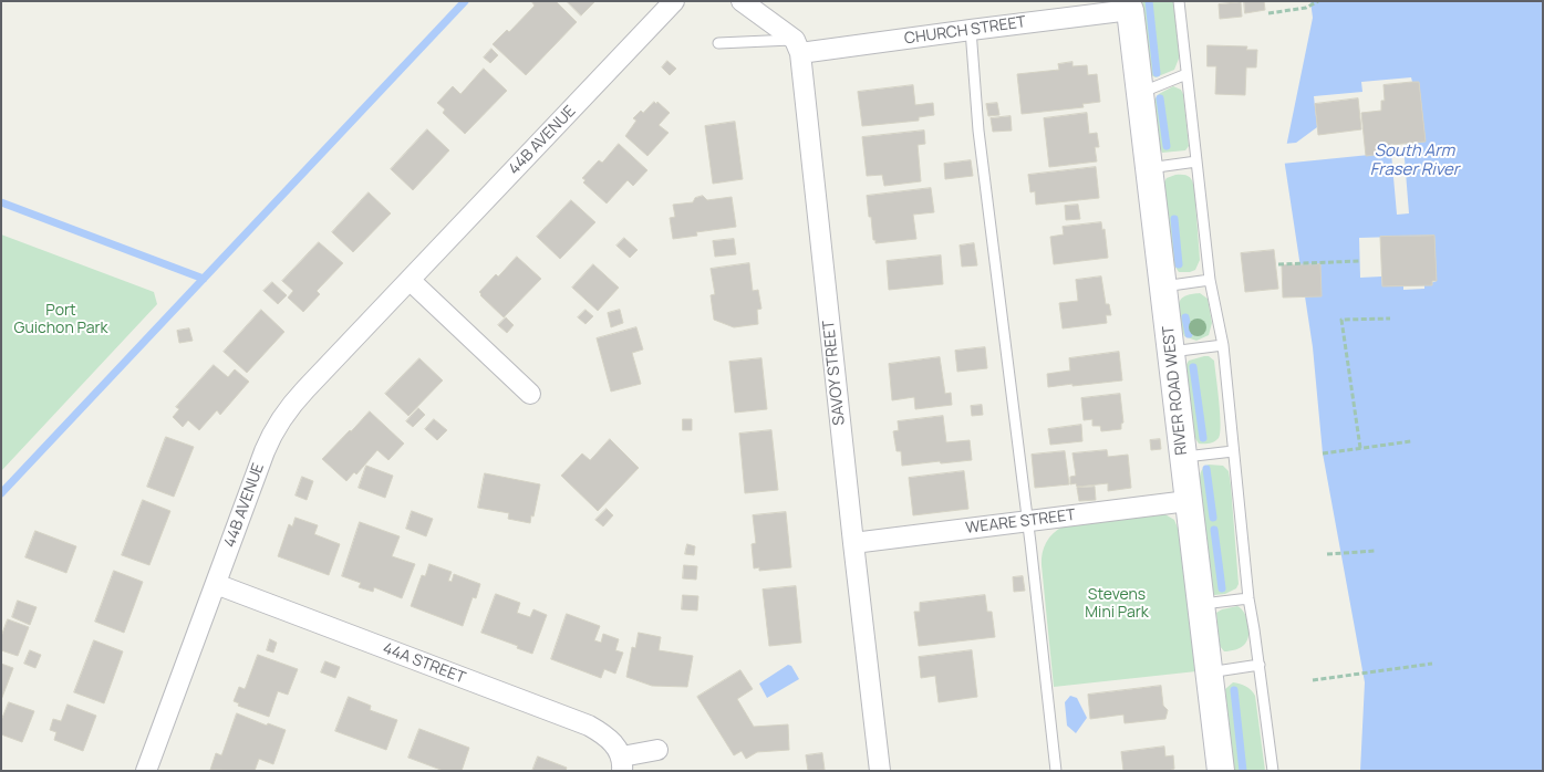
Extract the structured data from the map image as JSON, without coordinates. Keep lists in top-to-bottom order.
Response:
{
  "streets": {
    "main road": ["RIVER ROAD WEST"],
    "street": [
      "CHURCH STREET",
      "44B AVENUE",
      "SAVOY STREET",
      "WEARE STREET",
      "44A STREET"
    ]
  },
  "crossings": [
    ["CHURCH STREET", "SAVOY STREET"],
    ["CHURCH STREET", "RIVER ROAD WEST"],
    ["44B AVENUE", "44A STREET"],
    ["SAVOY STREET", "WEARE STREET"],
    ["RIVER ROAD WEST", "WEARE STREET"]
  ],
  "water": ["South Arm Fraser River"],
  "parks": ["Port Guichon Park", "Stevens Mini Park"]
}
